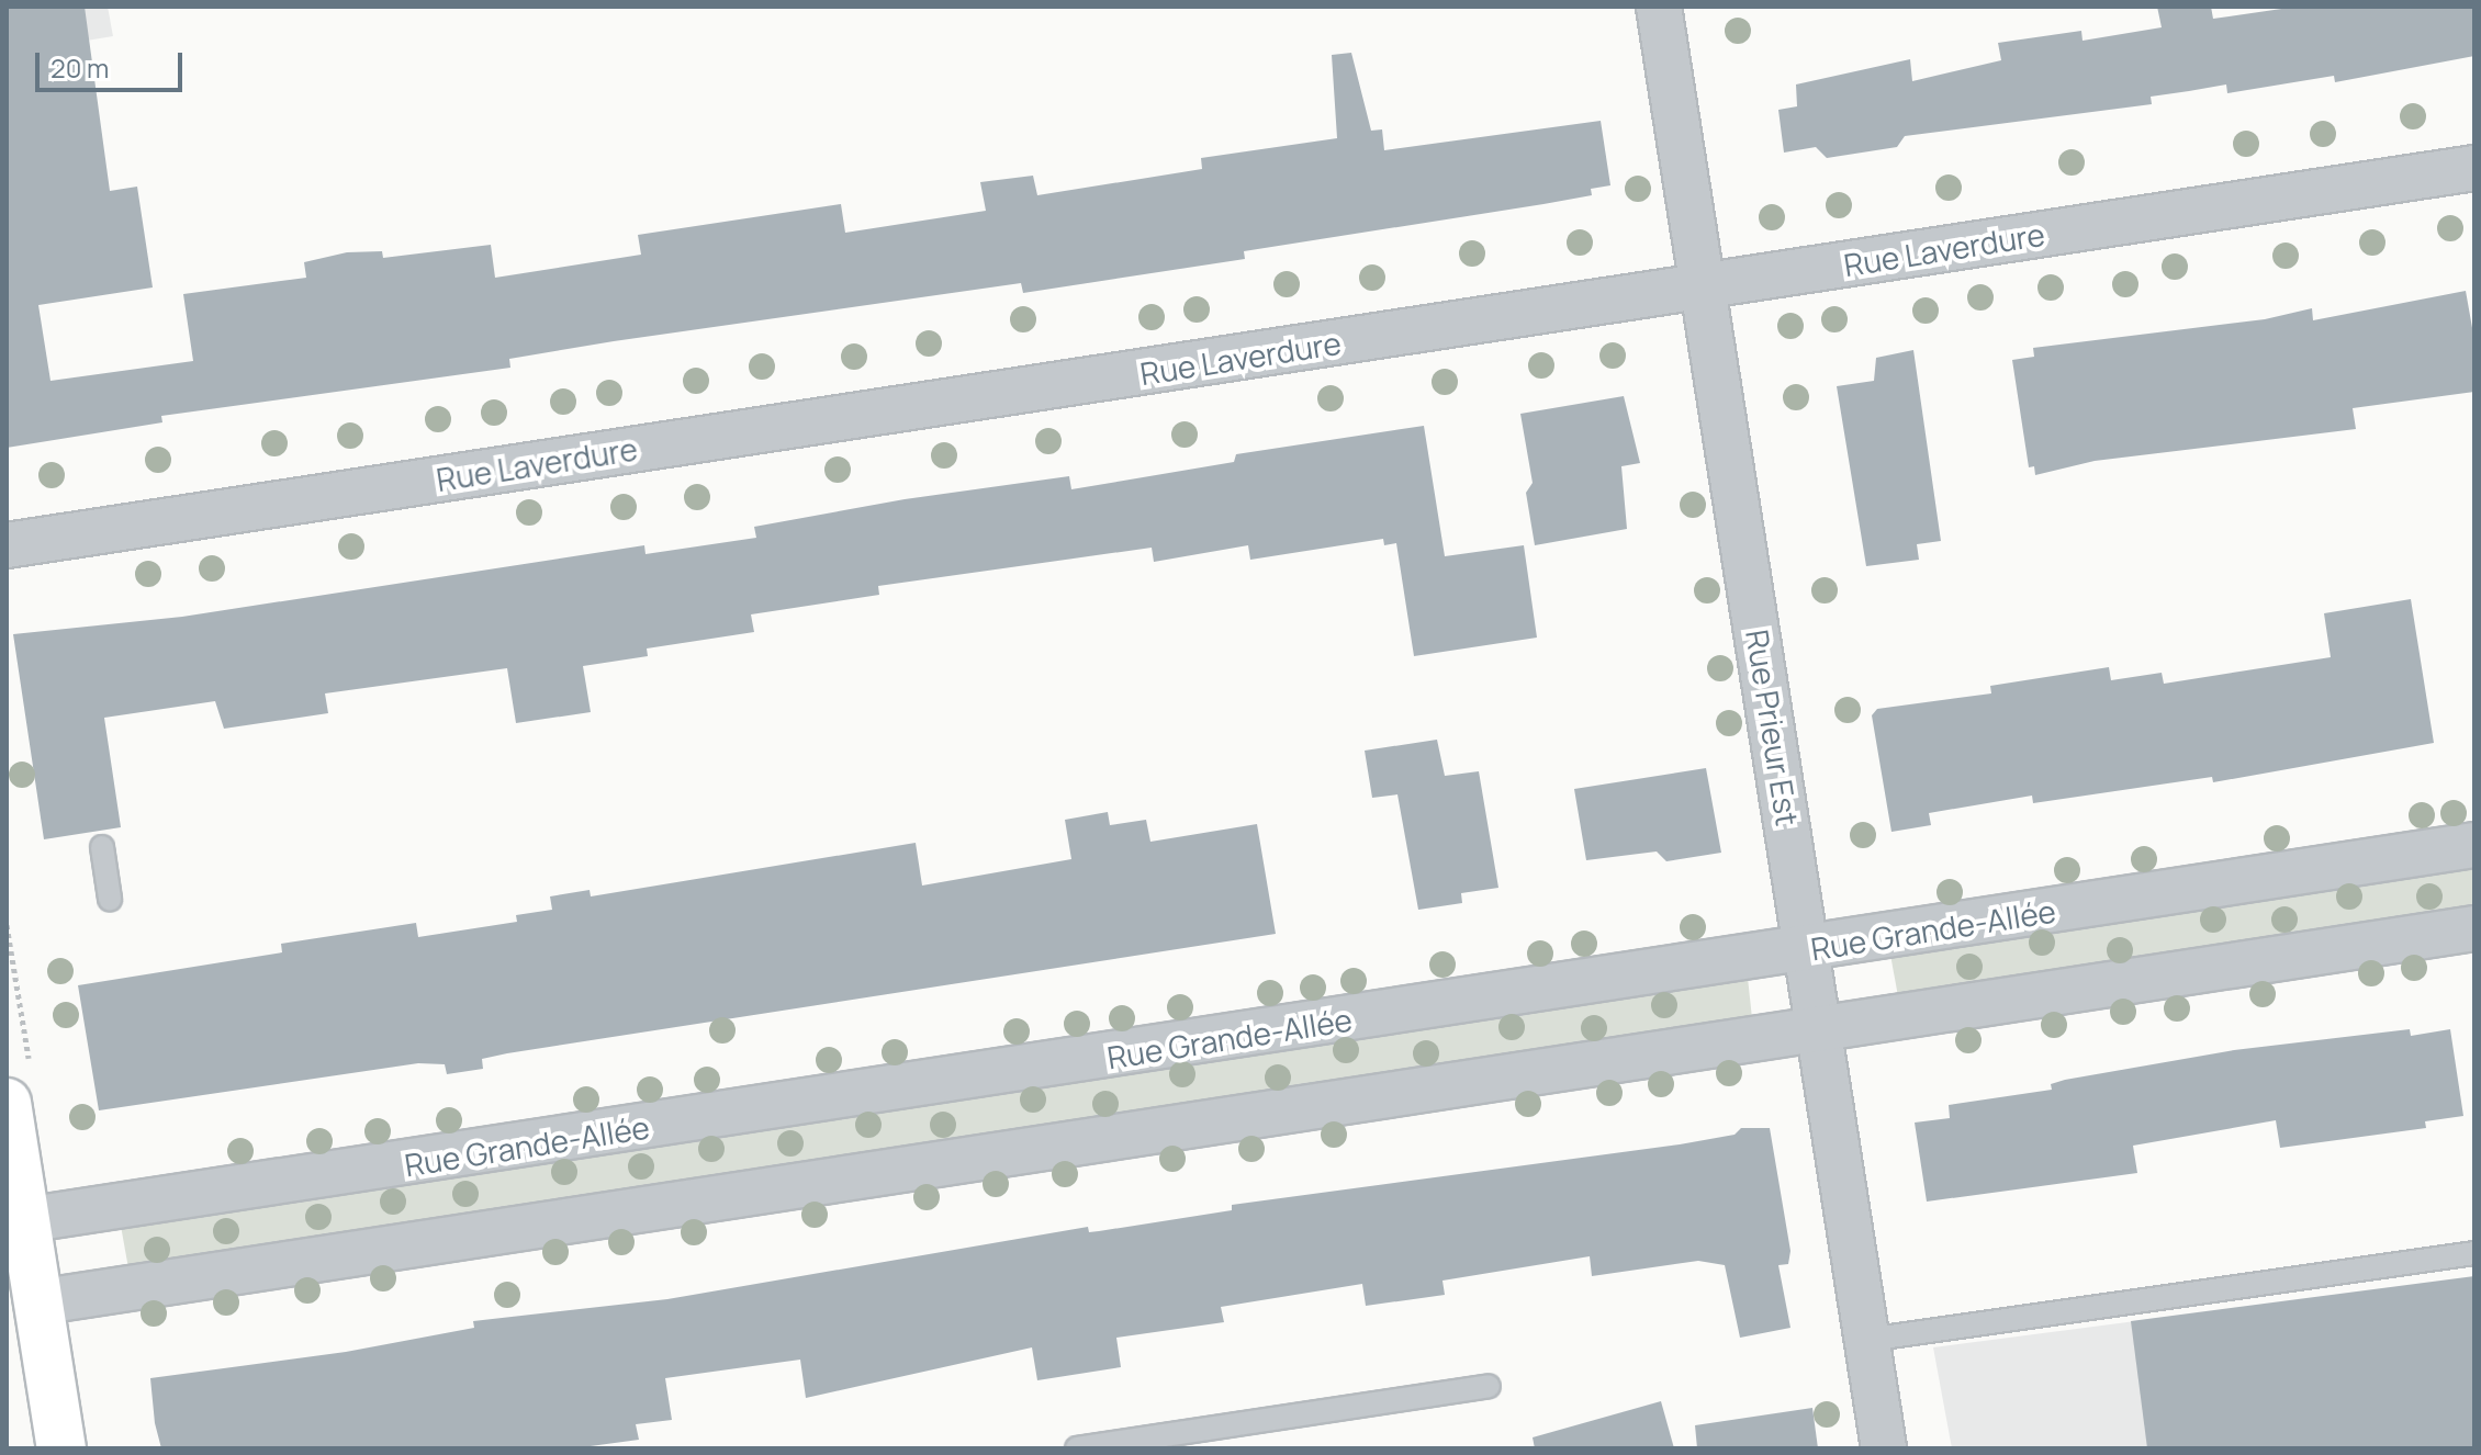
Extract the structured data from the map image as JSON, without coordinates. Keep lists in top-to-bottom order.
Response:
{
  "streets": {
    "street": ["Rue Laverdure", "Rue Prieur Est", "Rue Grande-Allée"]
  },
  "crossings": [
    ["Rue Laverdure", "Rue Prieur Est"],
    ["Rue Prieur Est", "Rue Grande-Allée"]
  ],
  "scale_bar": "20 m"
}
